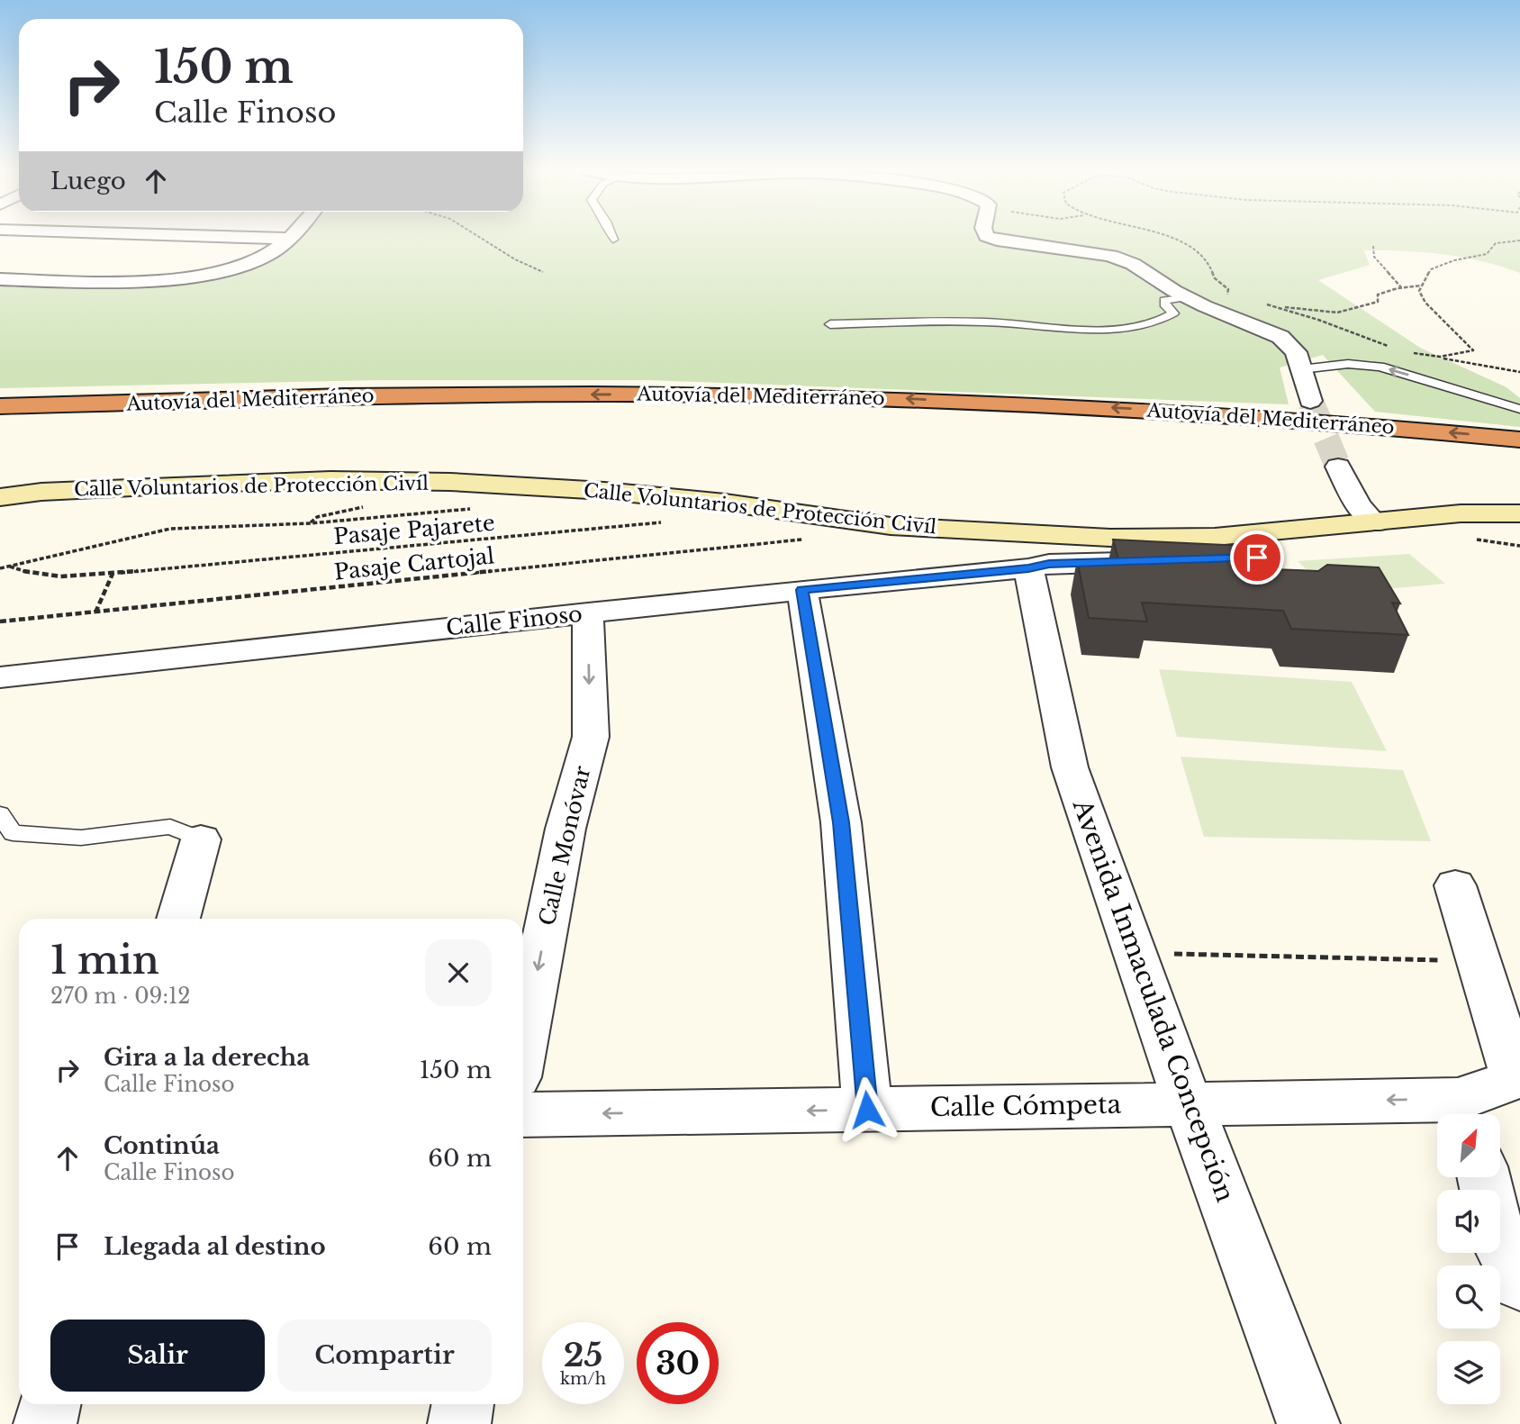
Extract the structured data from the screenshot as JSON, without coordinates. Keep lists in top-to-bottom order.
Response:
{
  "streets": {
    "highway": ["Autovía del Mediterráneo"],
    "street": [
      "Calle Voluntarios de Protección Civíl",
      "Calle Finoso",
      "Calle Monóvar",
      "Avenida Inmaculada Concepción",
      "Calle Cómpeta"
    ],
    "path": ["Pasaje Pajarete", "Pasaje Cartojal"]
  },
  "crossings": [
    ["Calle Finoso", "Calle Monóvar"],
    ["Calle Finoso", "Avenida Inmaculada Concepción"],
    ["Avenida Inmaculada Concepción", "Calle Cómpeta"]
  ],
  "one_way": ["Calle Cómpeta"],
  "north": "top right",
  "page": {
    "turn": ["150 m", "Calle Finoso"],
    "then": "Luego",
    "heading": ["1 min", "270 m · 09:12"],
    "list": [
      {
        "name": "Gira a la derecha",
        "note": "Calle Finoso",
        "value": "150 m"
      },
      {
        "name": "Continúa",
        "note": "Calle Finoso",
        "value": "60 m"
      },
      {
        "name": "Llegada al destino",
        "value": "60 m"
      }
    ],
    "buttons": ["Salir", "Compartir"],
    "speed": "25 km/h",
    "limit": "30"
  }
}
